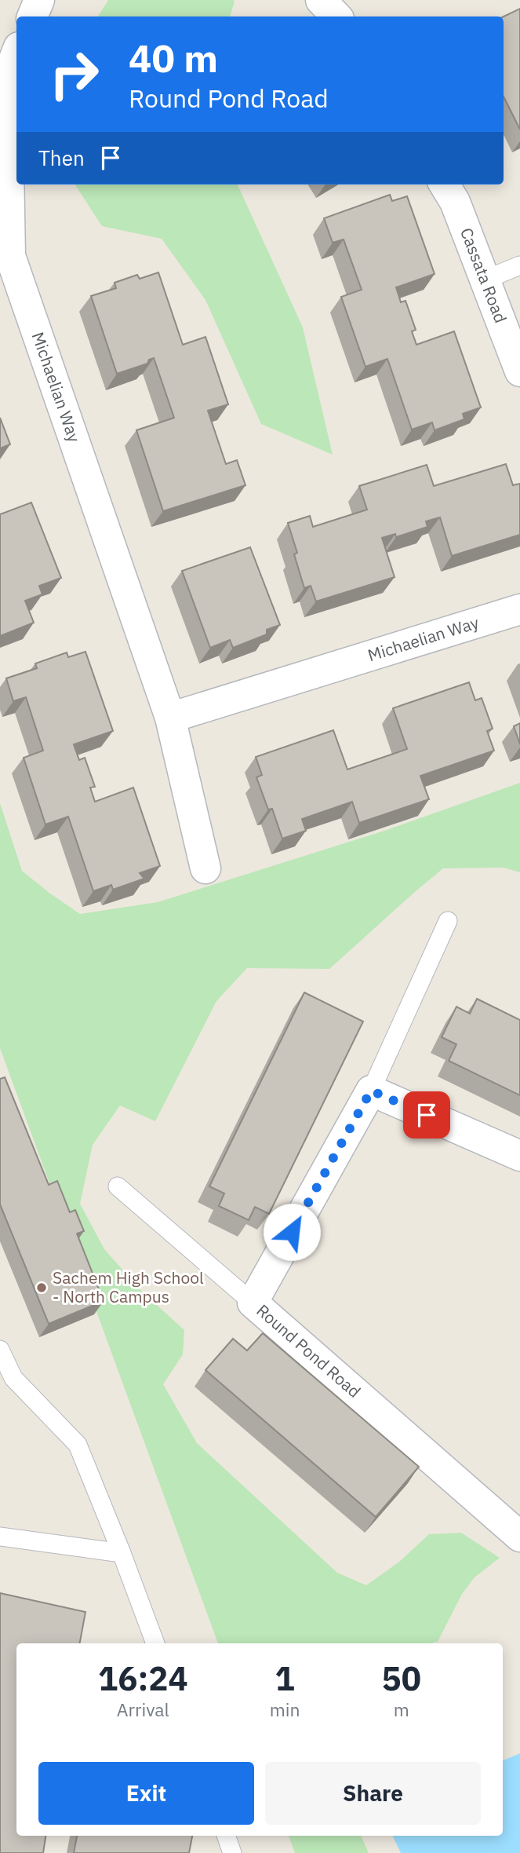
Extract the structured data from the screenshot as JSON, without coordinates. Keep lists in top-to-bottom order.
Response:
{
  "streets": {
    "street": ["Cassata Road", "Michaelian Way", "Round Pond Road"]
  },
  "places": ["Sachem High School - North Campus"],
  "page": {
    "turn": ["40 m", "Round Pond Road"],
    "then": "Then",
    "eta": [
      "16:24",
      "Arrival",
      "1",
      "min",
      "50",
      "m"
    ],
    "buttons": ["Exit", "Share"]
  }
}
